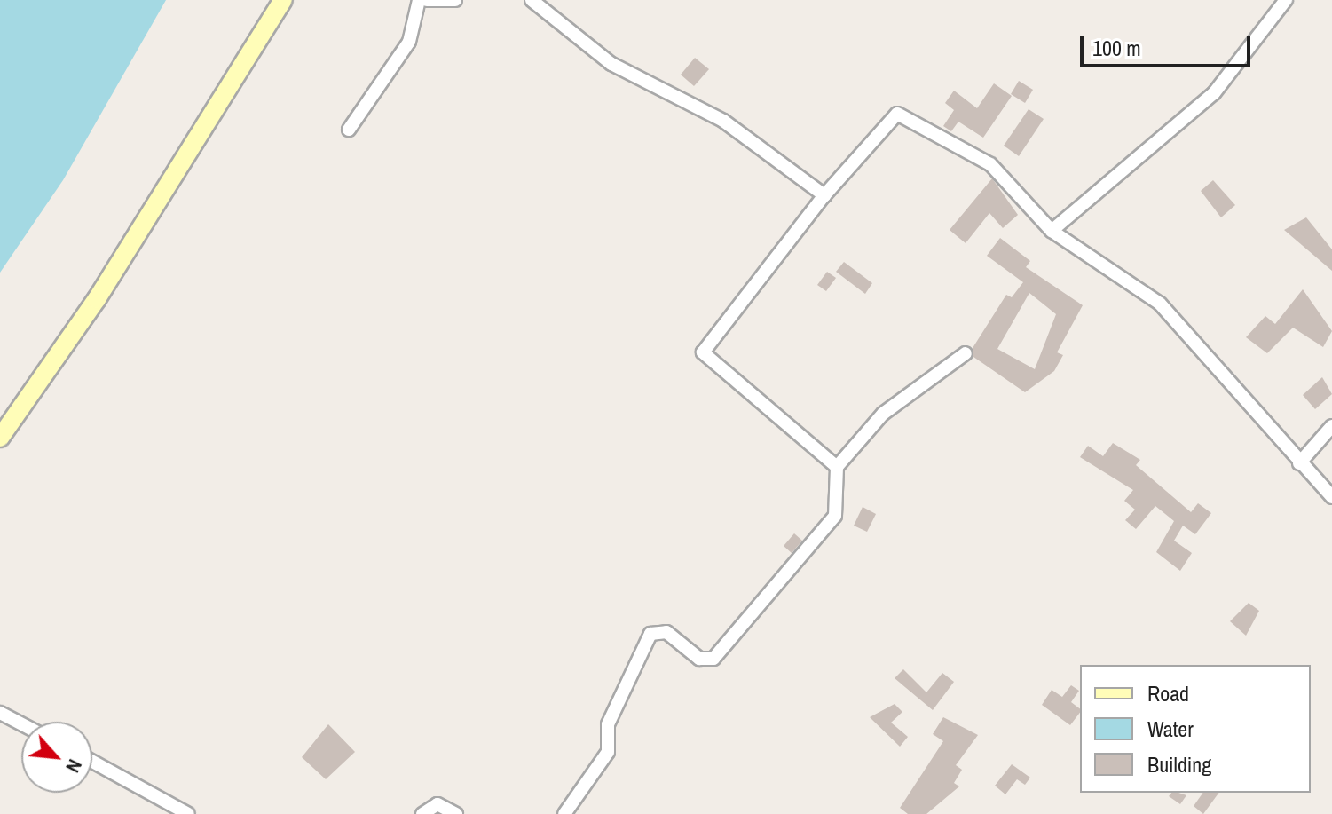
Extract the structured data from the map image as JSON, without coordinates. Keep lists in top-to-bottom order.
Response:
{
  "legend": ["Road", "Water", "Building"],
  "scale_bar": "100 m",
  "north": "bottom right"
}
